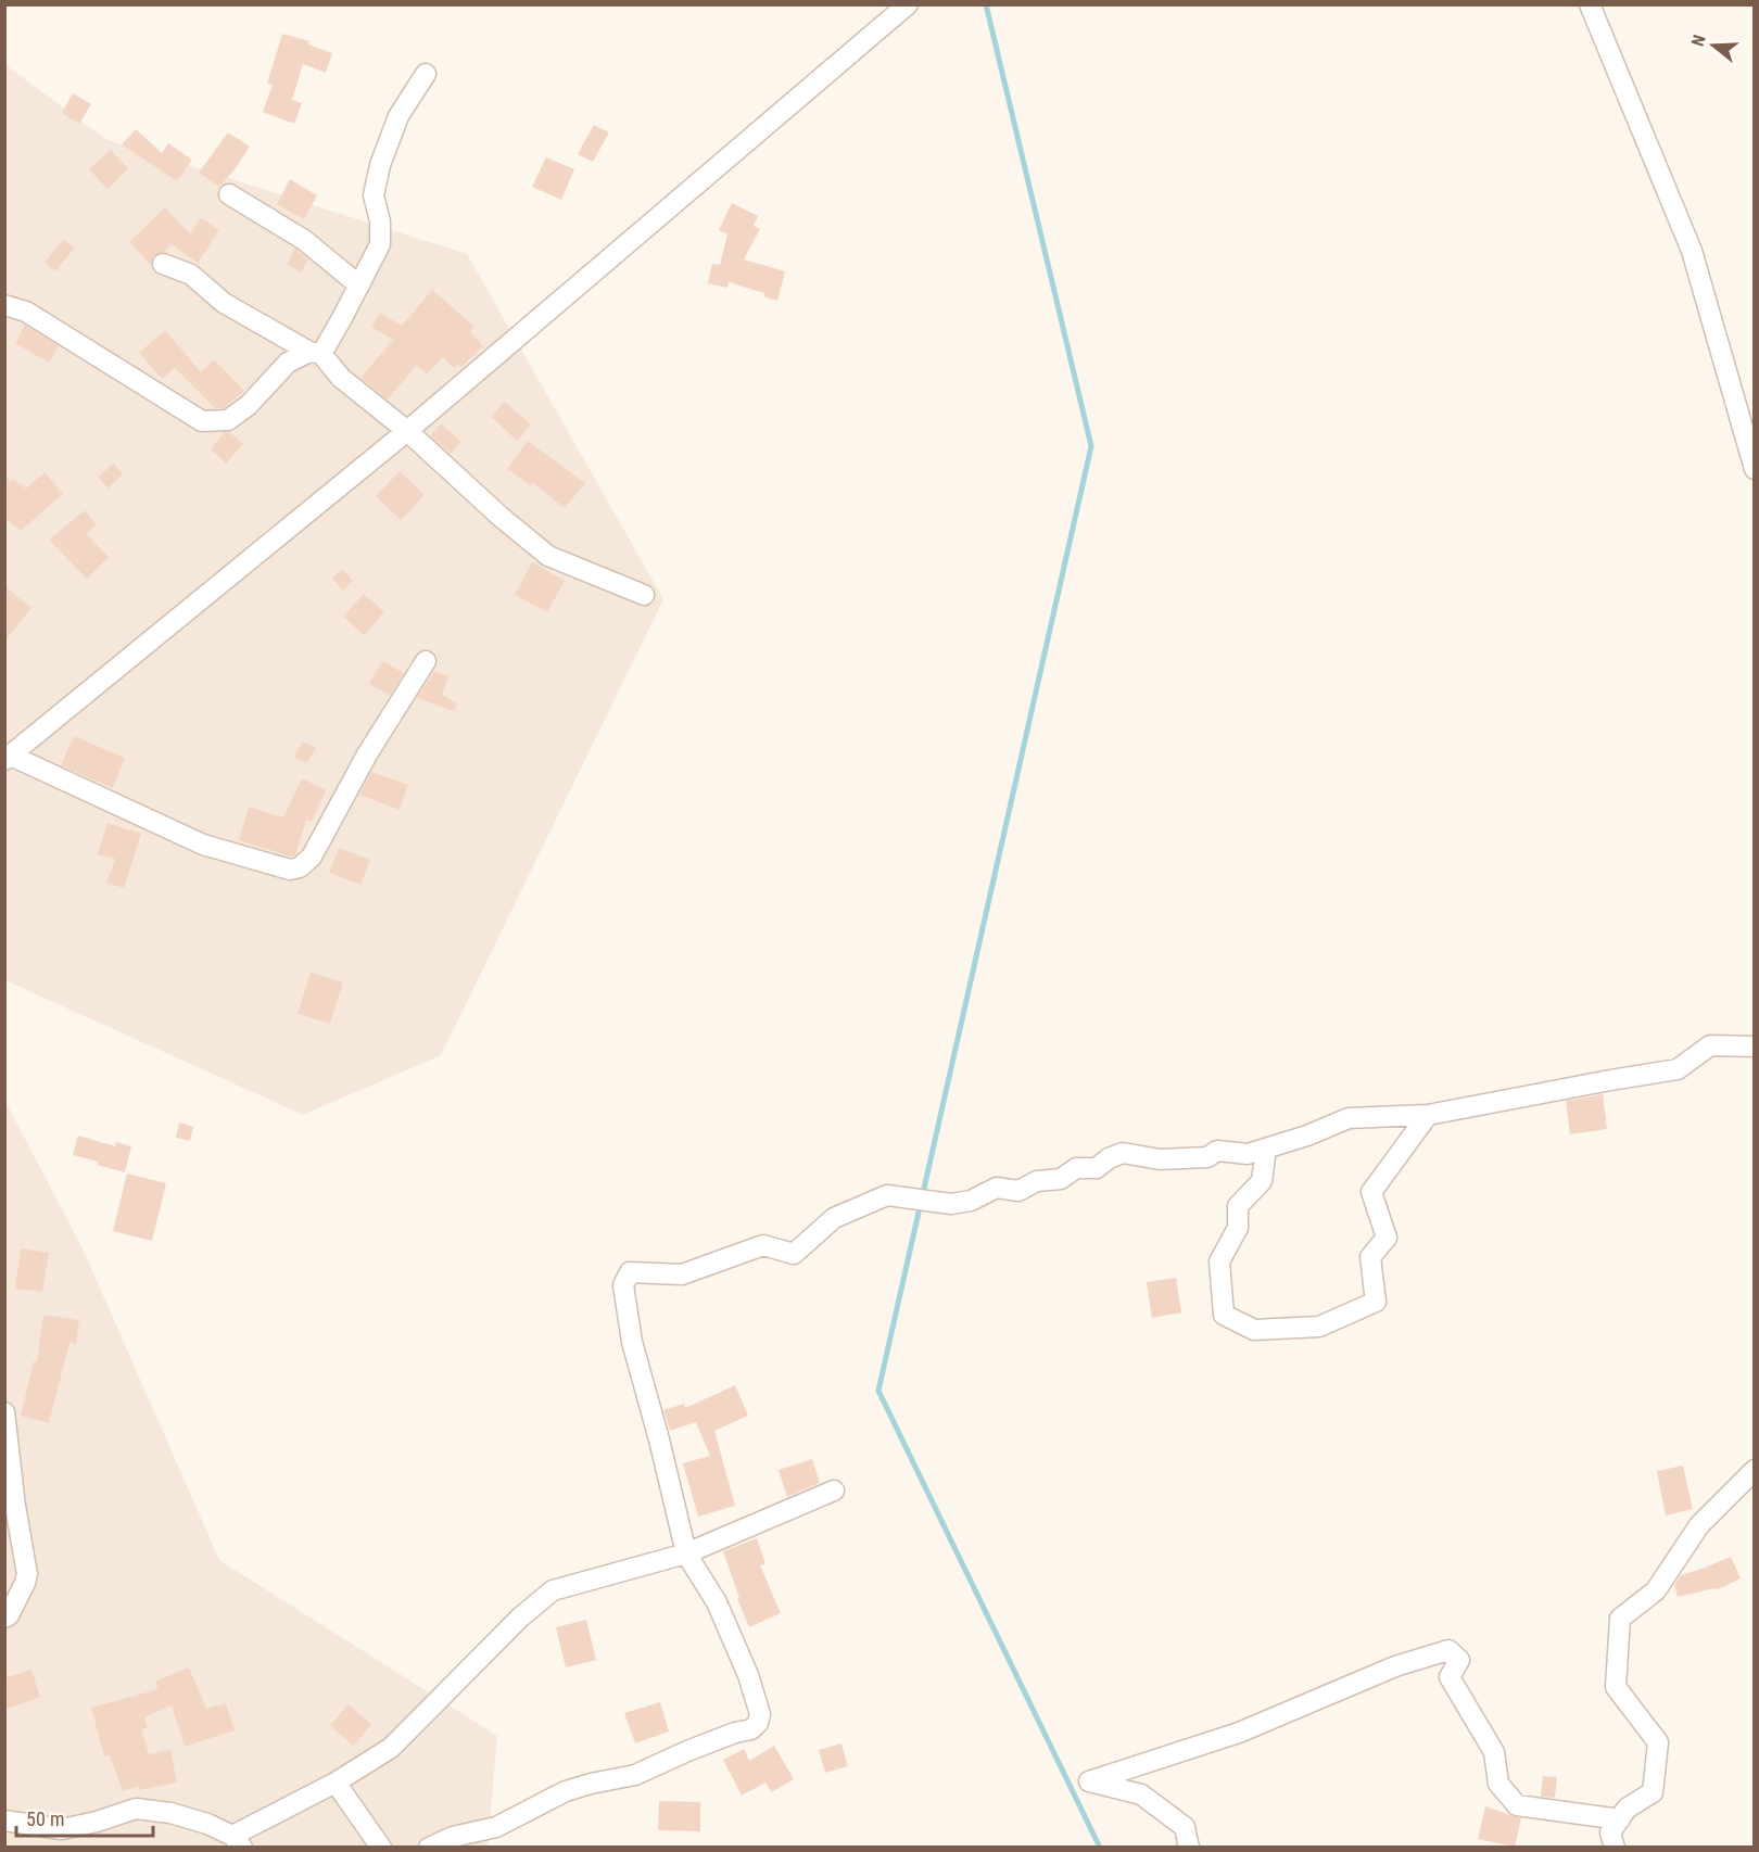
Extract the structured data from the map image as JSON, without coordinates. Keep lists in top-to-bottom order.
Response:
{
  "scale_bar": "50 m",
  "north": "left"
}
